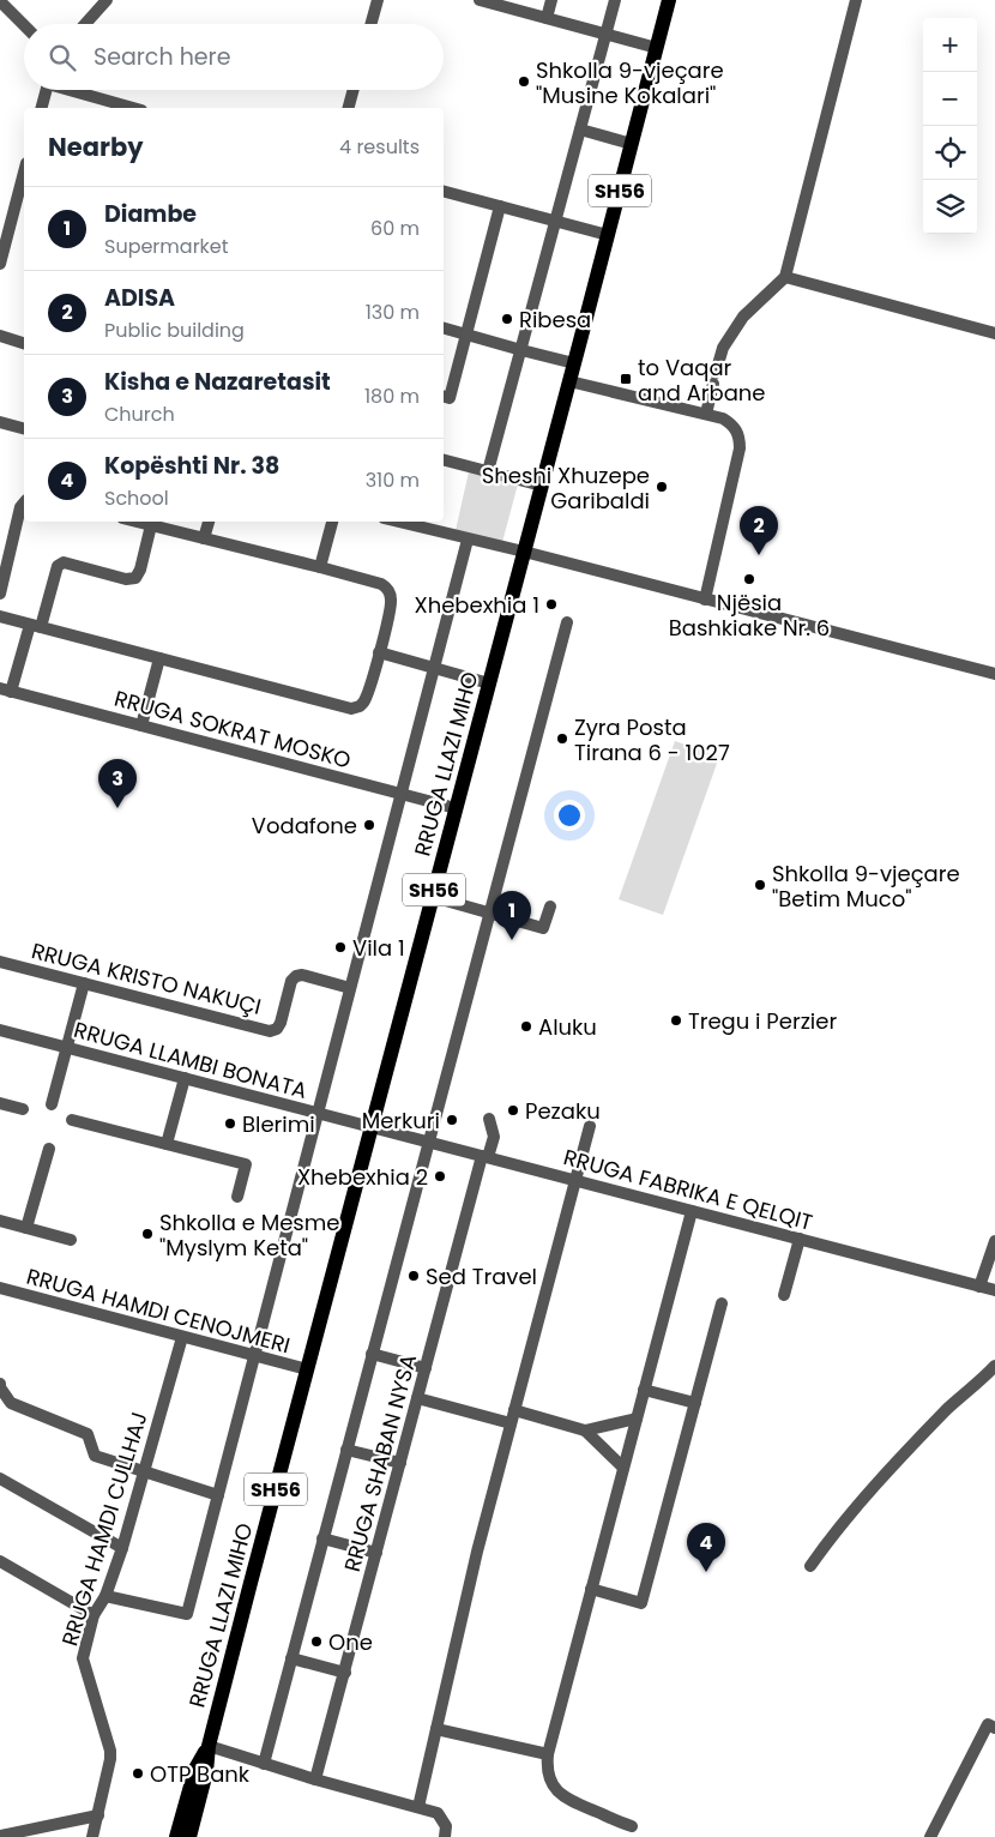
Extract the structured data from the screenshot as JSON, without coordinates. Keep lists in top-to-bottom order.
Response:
{
  "streets": {
    "main road": ["SH56", "RRUGA LLAZI MIHO"],
    "street": [
      "RRUGA SOKRAT MOSKO",
      "RRUGA KRISTO NAKUÇI",
      "RRUGA LLAMBI BONATA",
      "RRUGA FABRIKA E QELQIT",
      "RRUGA HAMDI CENOJMERI",
      "RRUGA SHABAN NYSA",
      "RRUGA HAMDI CULLHAJ"
    ]
  },
  "crossings": [
    ["RRUGA SOKRAT MOSKO", "RRUGA LLAZI MIHO"],
    ["RRUGA LLAZI MIHO", "RRUGA LLAMBI BONATA"],
    ["RRUGA LLAZI MIHO", "RRUGA FABRIKA E QELQIT"],
    ["RRUGA LLAZI MIHO", "RRUGA HAMDI CENOJMERI"],
    ["RRUGA LLAMBI BONATA", "RRUGA FABRIKA E QELQIT"],
    ["RRUGA FABRIKA E QELQIT", "RRUGA SHABAN NYSA"],
    ["RRUGA HAMDI CENOJMERI", "RRUGA HAMDI CULLHAJ"]
  ],
  "places": {
    "other": [
      "Shkolla 9-vjeçare \"Musine Kokalari\"",
      "Ribesa",
      "Sheshi Xhuzepe Garibaldi",
      "Njësia Bashkiake Nr. 6",
      "Xhebexhia 1",
      "Zyra Posta Tirana 6 - 1027",
      "Vodafone",
      "Shkolla 9-vjeçare \"Betim Muco\"",
      "Vila 1",
      "Tregu i Perzier",
      "Aluku",
      "Pezaku",
      "Merkuri",
      "Blerimi",
      "Xhebexhia 2",
      "Shkolla e Mesme \"Myslym Keta\"",
      "Sed Travel",
      "One",
      "OTP Bank"
    ],
    "transit": ["to Vaqar and Arbane"]
  },
  "page": {
    "map_buttons": ["+", "−"],
    "search": "Search here",
    "heading": ["Nearby", "4 results"],
    "list": [
      {
        "mark": "1",
        "name": "Diambe",
        "note": "Supermarket",
        "value": "60 m"
      },
      {
        "mark": "2",
        "name": "ADISA",
        "note": "Public building",
        "value": "130 m"
      },
      {
        "mark": "3",
        "name": "Kisha e Nazaretasit",
        "note": "Church",
        "value": "180 m"
      },
      {
        "mark": "4",
        "name": "Kopështi Nr. 38",
        "note": "School",
        "value": "310 m"
      }
    ],
    "pins": [
      "2",
      "3",
      "1",
      "4"
    ]
  }
}
